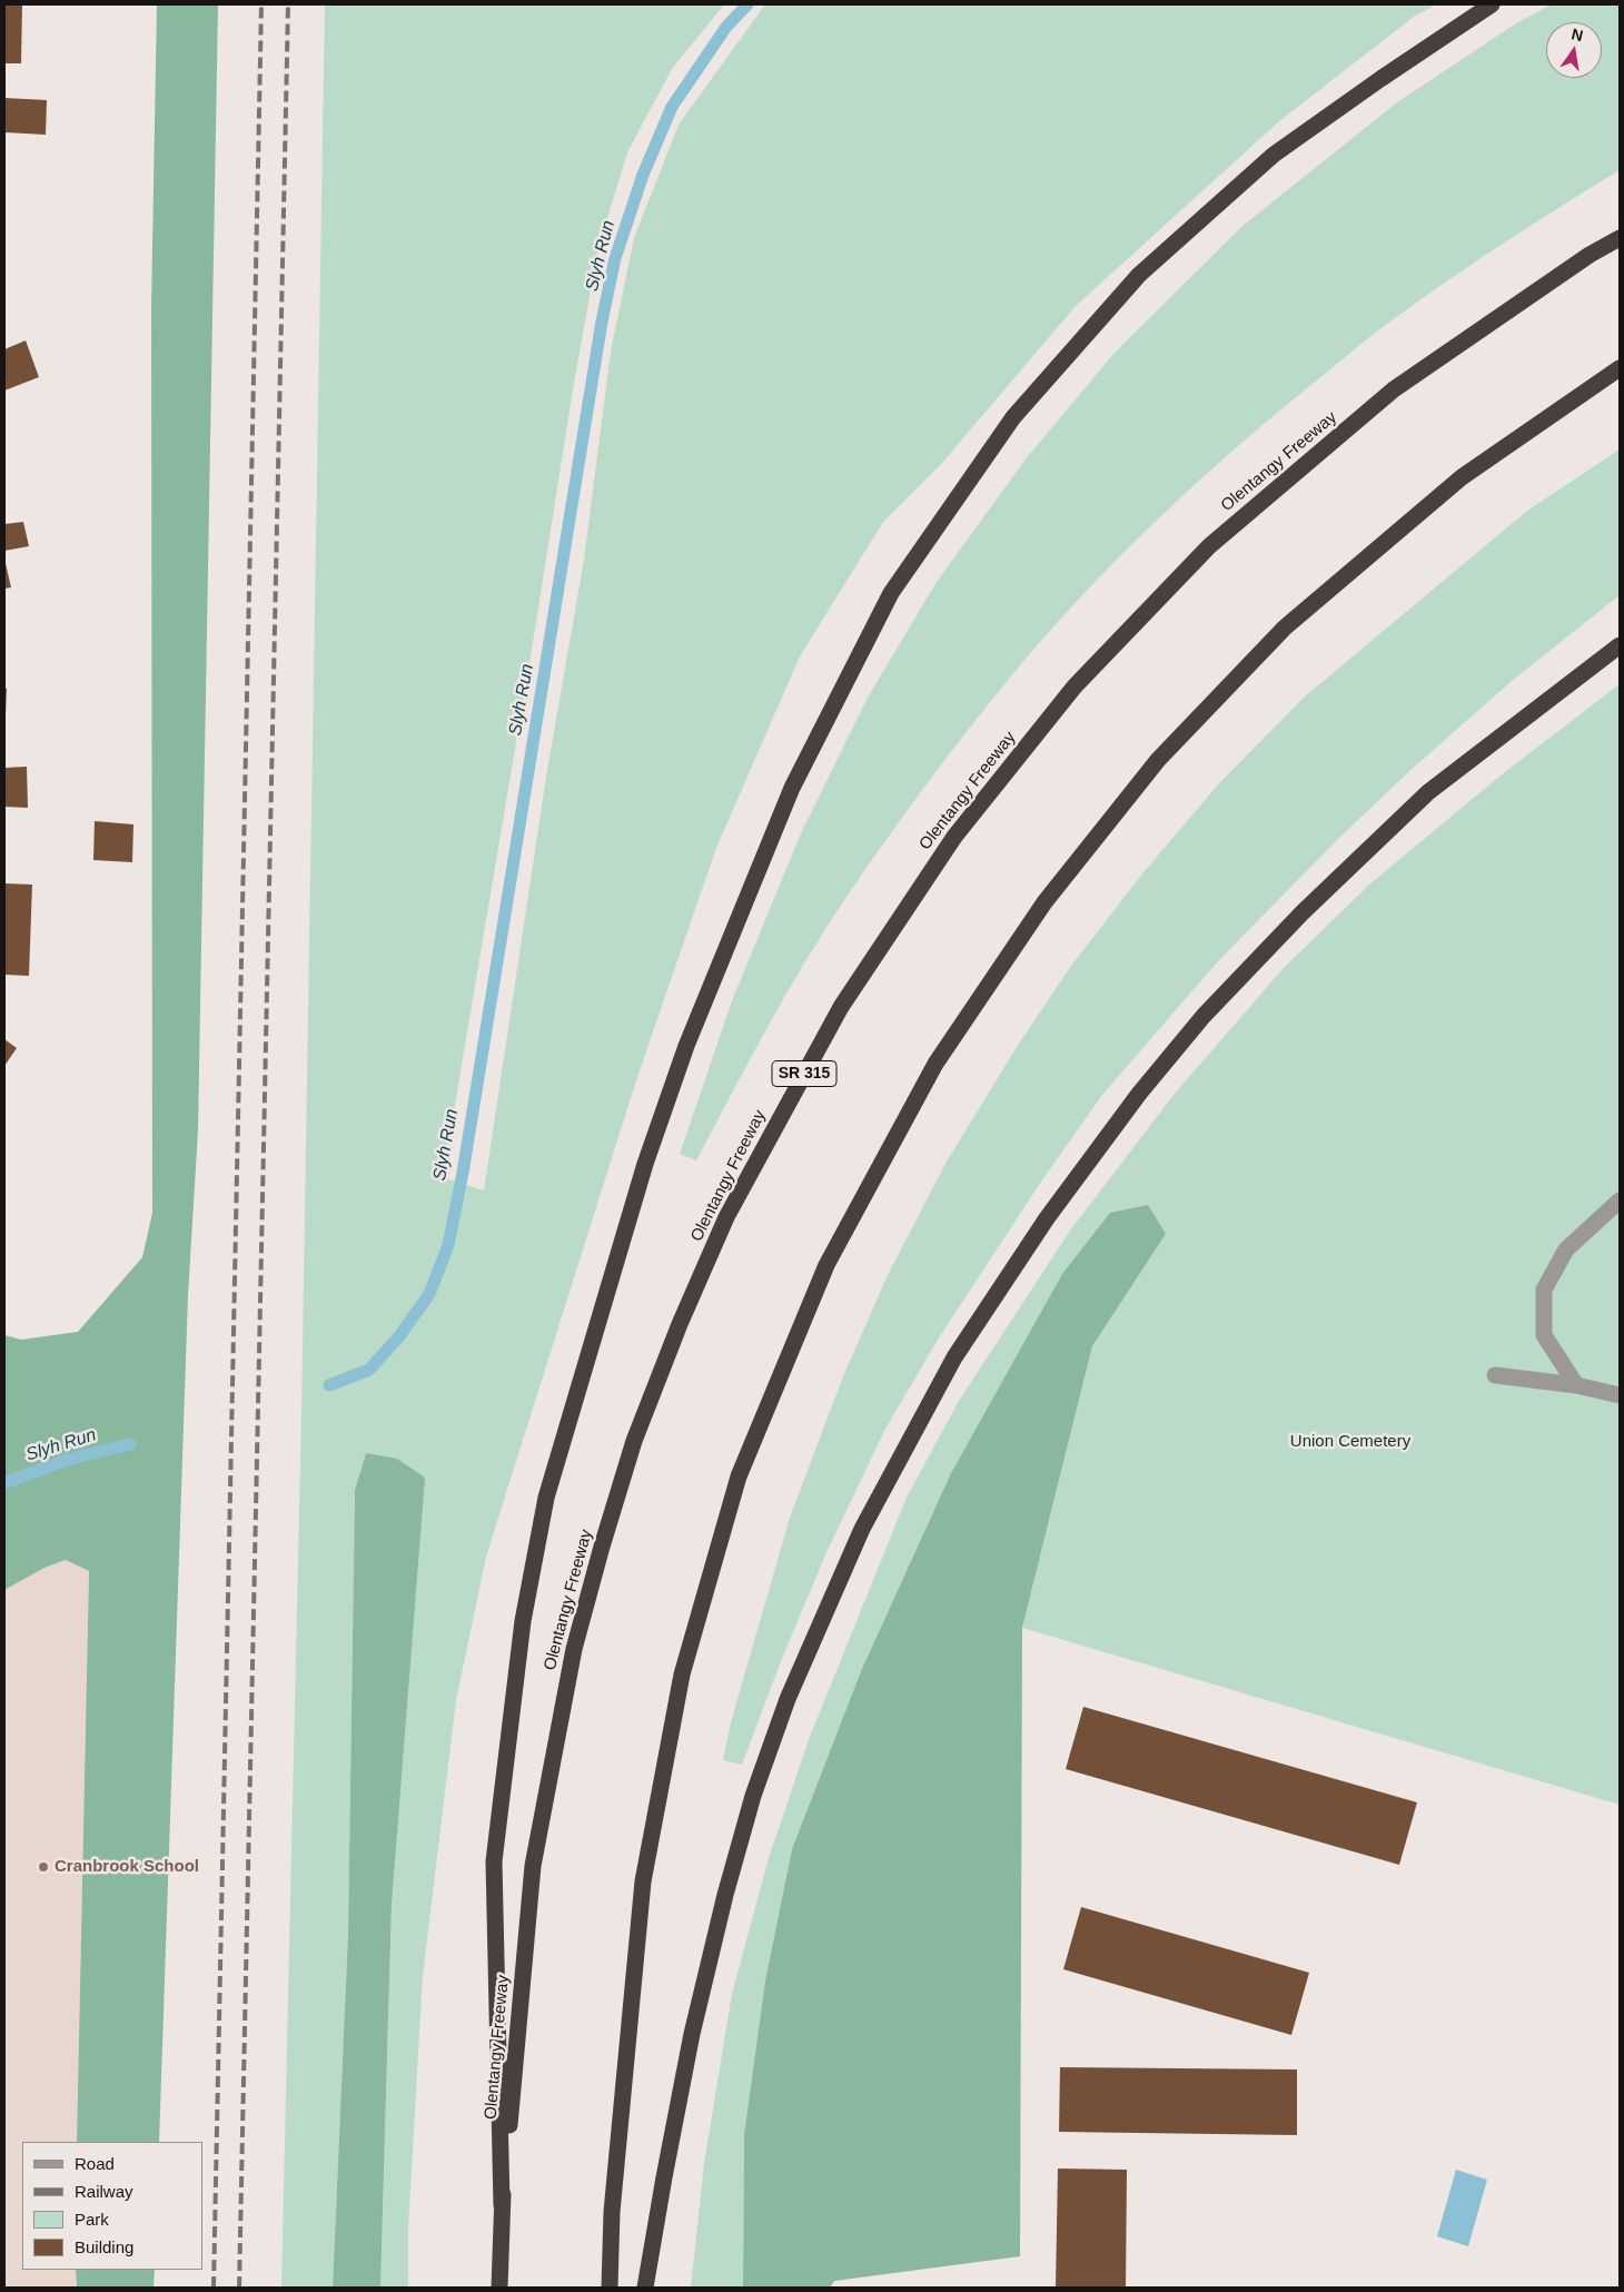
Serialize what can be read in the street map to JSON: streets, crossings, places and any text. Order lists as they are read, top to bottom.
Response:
{
  "streets": {
    "highway": ["Olentangy Freeway", "SR 315"]
  },
  "water": ["Slyh Run"],
  "parks": ["Union Cemetery"],
  "places": ["Cranbrook School"],
  "legend": [
    "Road",
    "Railway",
    "Park",
    "Building"
  ],
  "north": "top"
}
